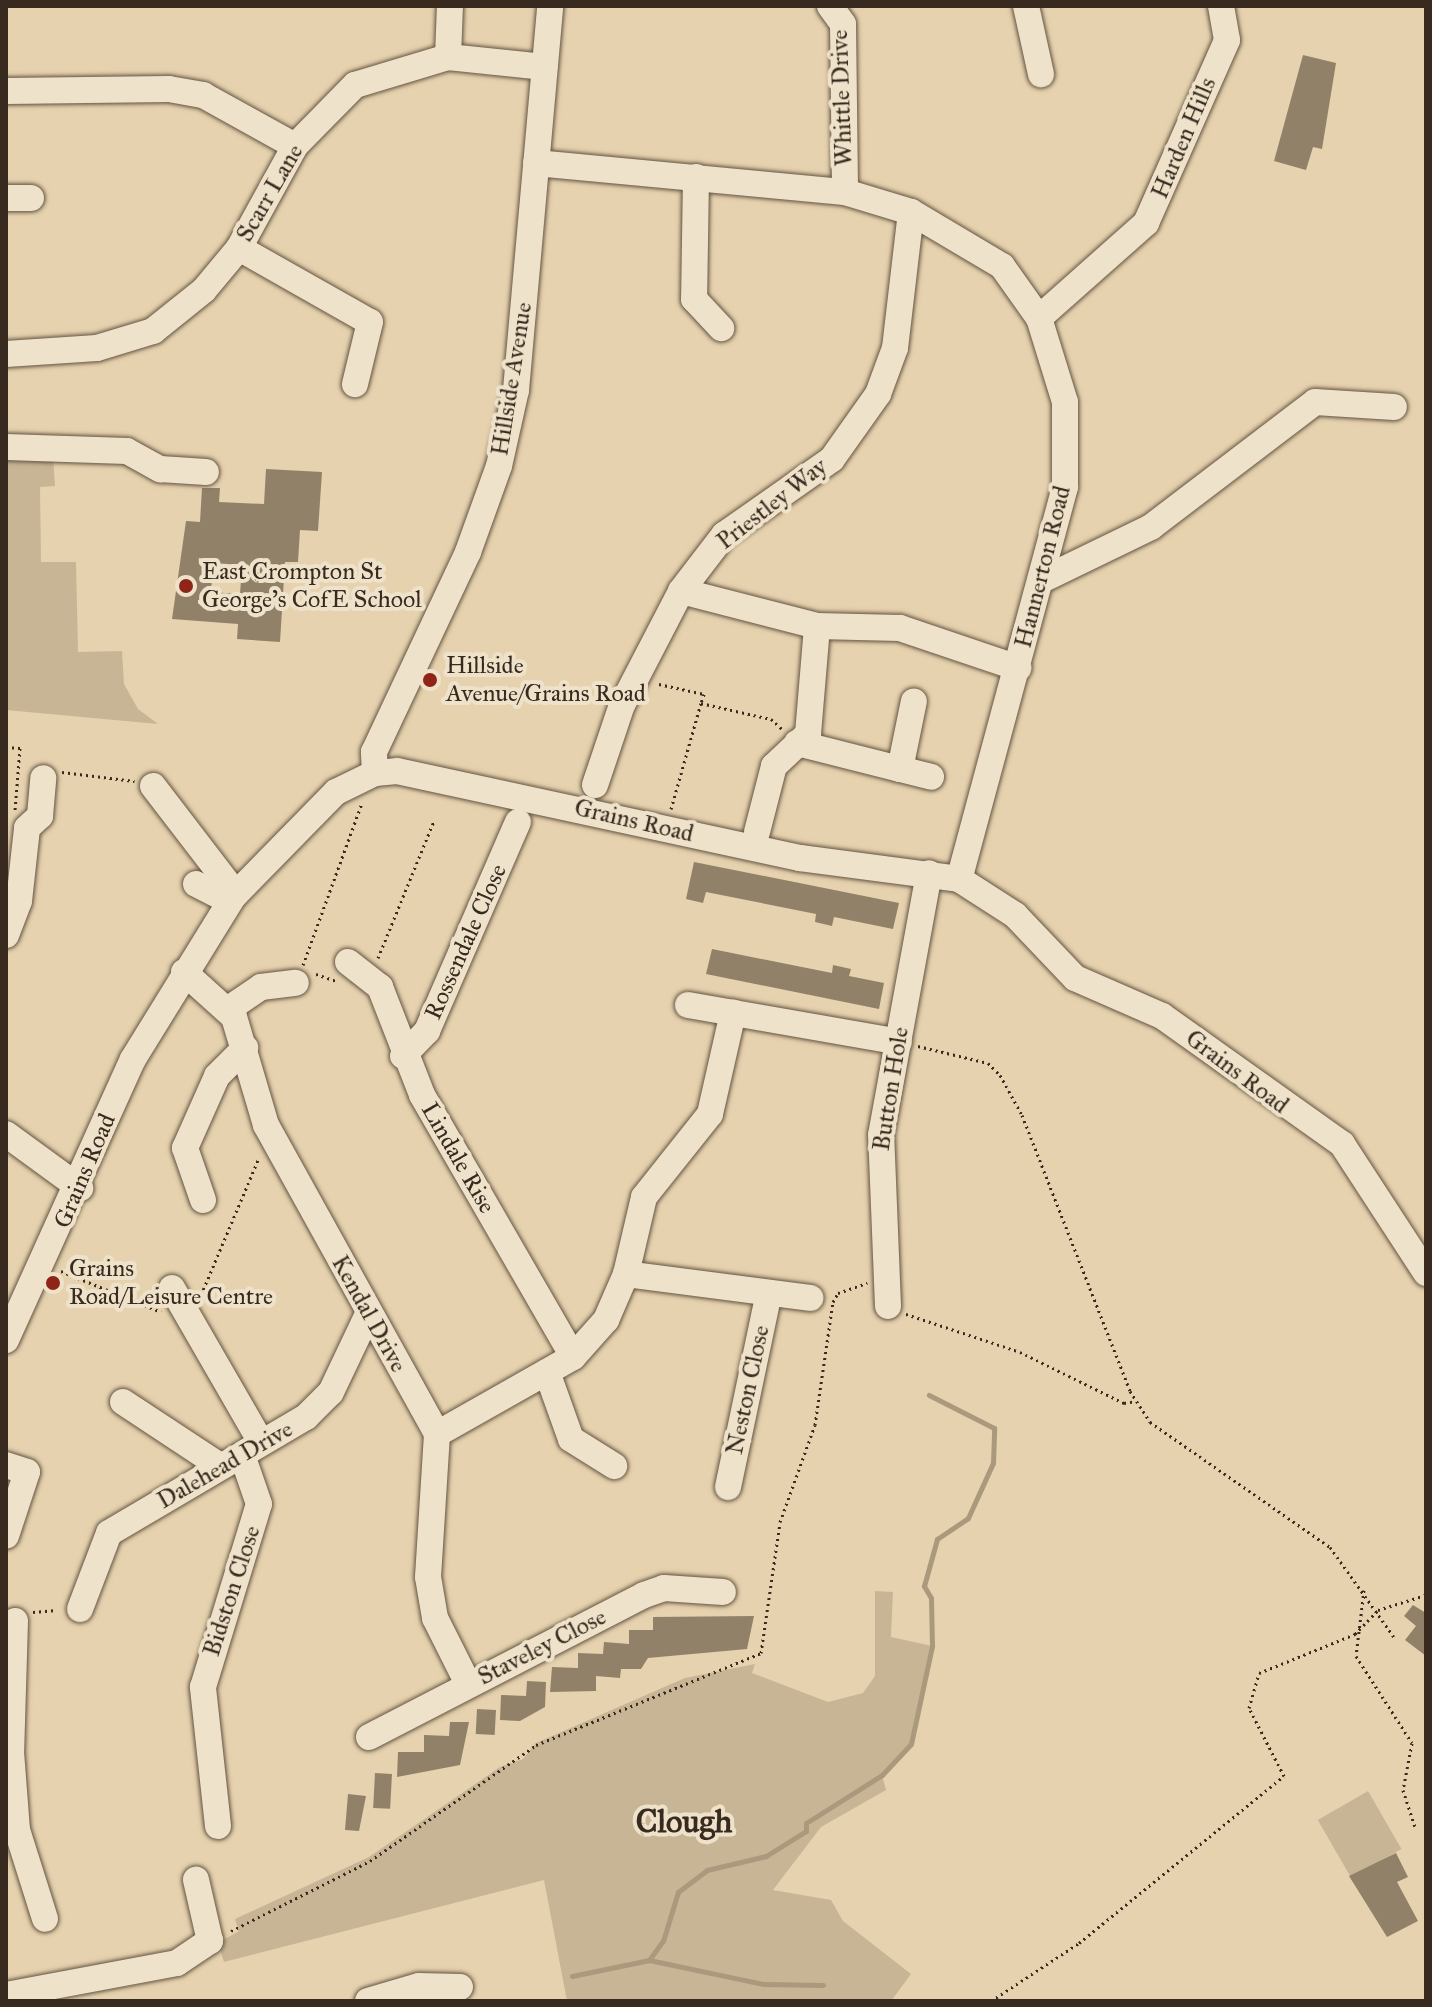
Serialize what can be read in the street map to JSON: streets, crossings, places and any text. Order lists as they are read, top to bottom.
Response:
{
  "streets": {
    "street": [
      "Whittle Drive",
      "Harden Hills",
      "Scarr Lane",
      "Hillside Avenue",
      "Priestley Way",
      "Hannerton Road",
      "Grains Road",
      "Rossendale Close",
      "Button Hole",
      "Lindale Rise",
      "Kendal Drive",
      "Neston Close",
      "Dalehead Drive",
      "Bidston Close",
      "Staveley Close"
    ]
  },
  "crossings": [
    ["Whittle Drive", "Hannerton Road"],
    ["Harden Hills", "Hannerton Road"],
    ["Scarr Lane", "Hillside Avenue"],
    ["Hillside Avenue", "Hannerton Road"],
    ["Hillside Avenue", "Grains Road"],
    ["Priestley Way", "Hannerton Road"],
    ["Hannerton Road", "Grains Road"],
    ["Grains Road", "Button Hole"],
    ["Grains Road", "Kendal Drive"],
    ["Rossendale Close", "Lindale Rise"],
    ["Kendal Drive", "Dalehead Drive"],
    ["Dalehead Drive", "Bidston Close"]
  ],
  "districts": ["Clough"],
  "places": ["East Crompton St George's CofE School", "Hillside Avenue/Grains Road", "Grains Road/Leisure Centre"]
}
